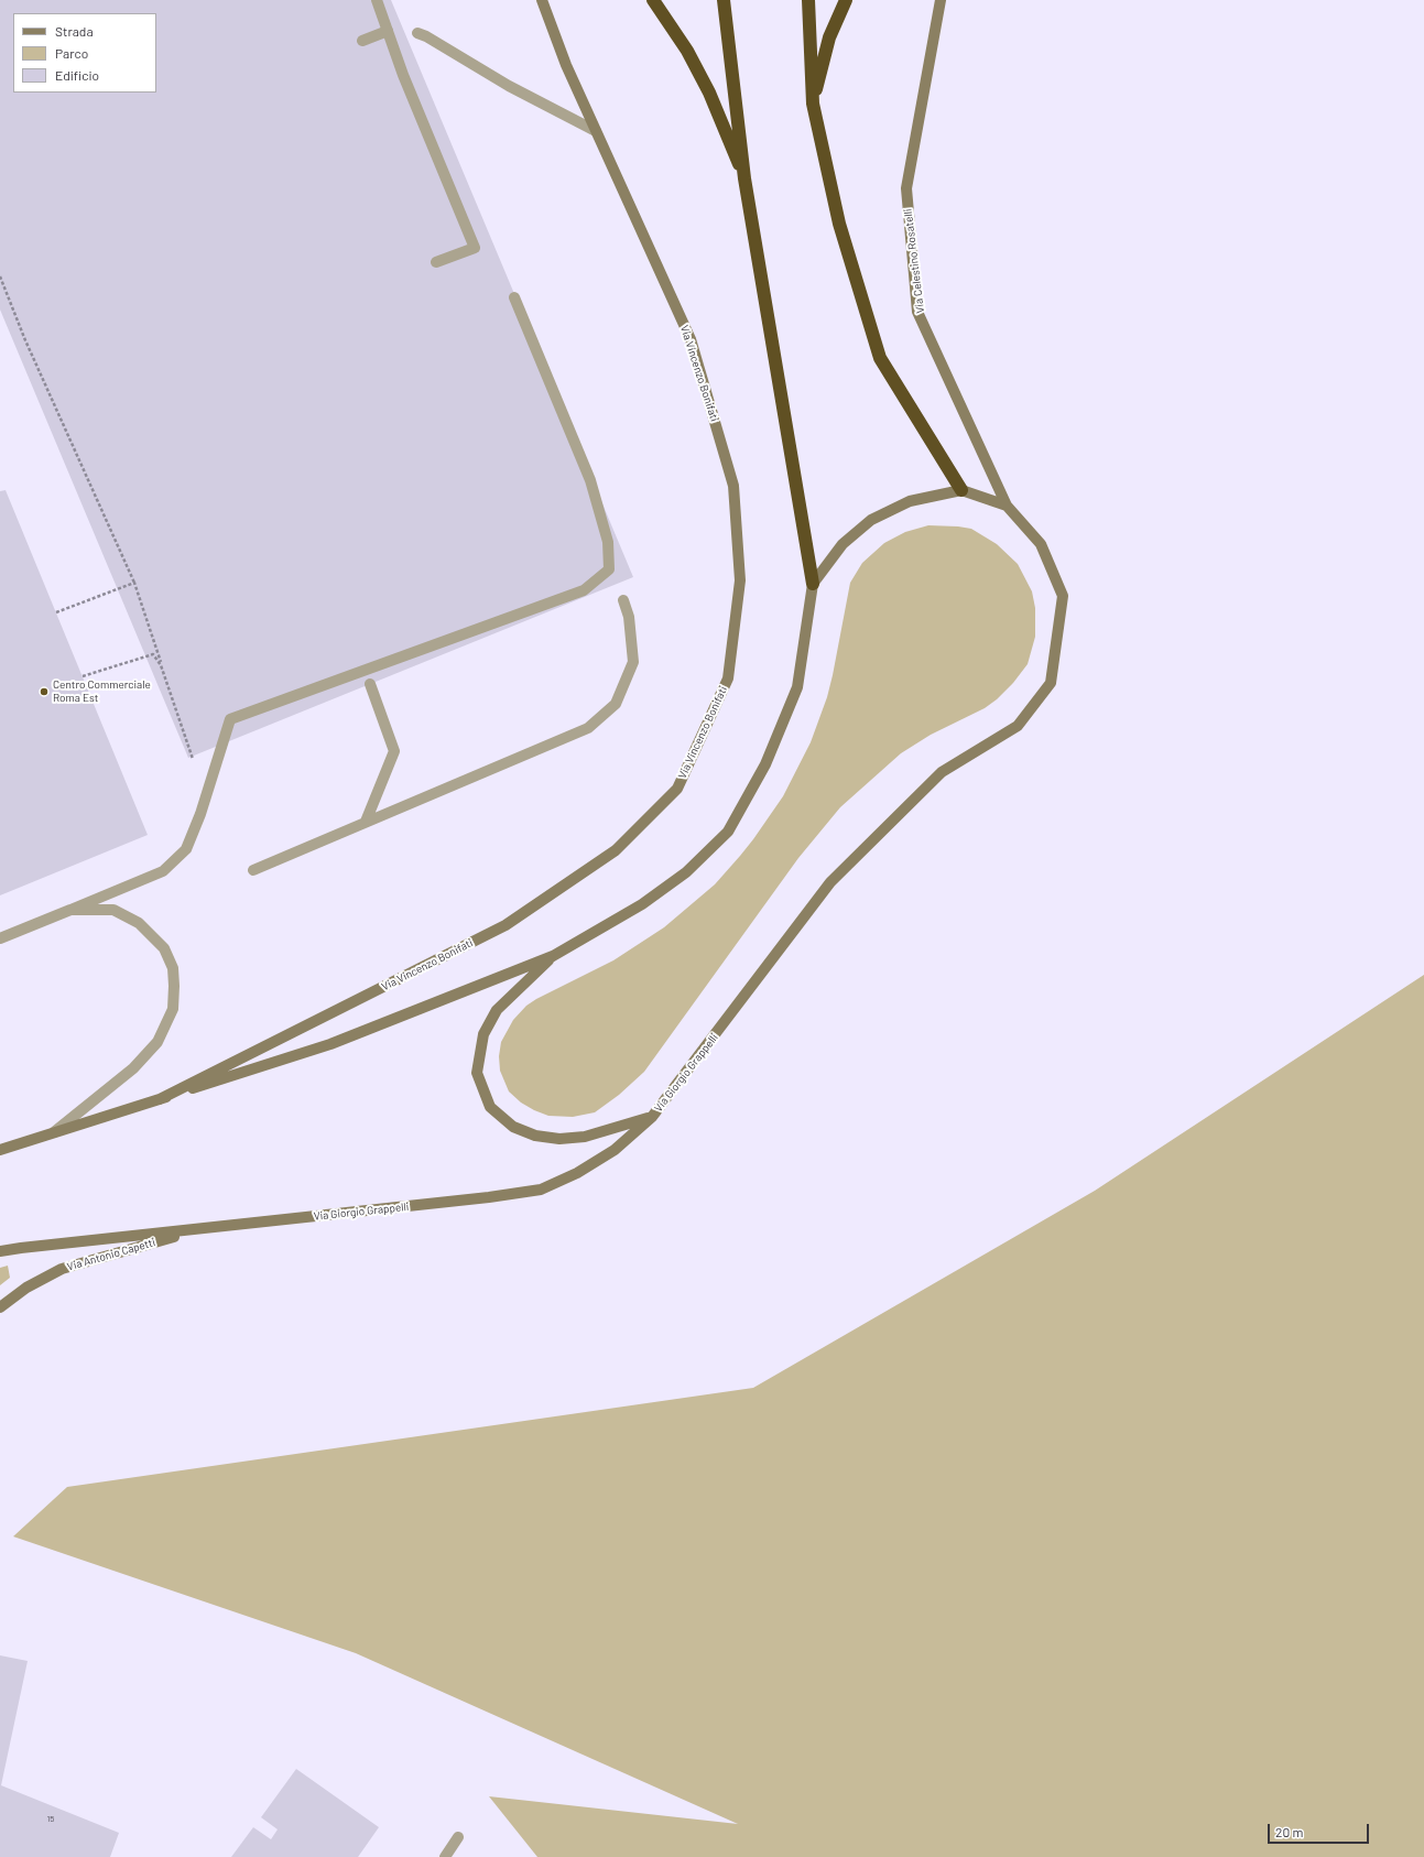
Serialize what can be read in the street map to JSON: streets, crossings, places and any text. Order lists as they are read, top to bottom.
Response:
{
  "streets": {
    "main road": [
      "Via Celestino Rosatelli",
      "Via Vincenzo Bonifati",
      "Via Giorgio Grappelli",
      "Via Antonio Capetti"
    ]
  },
  "crossings": [
    ["Via Celestino Rosatelli", "Via Giorgio Grappelli"],
    ["Via Giorgio Grappelli", "Via Antonio Capetti"]
  ],
  "places": ["Centro Commerciale Roma Est"],
  "house_numbers": ["15"],
  "legend": ["Strada", "Parco", "Edificio"],
  "scale_bar": "20 m"
}
